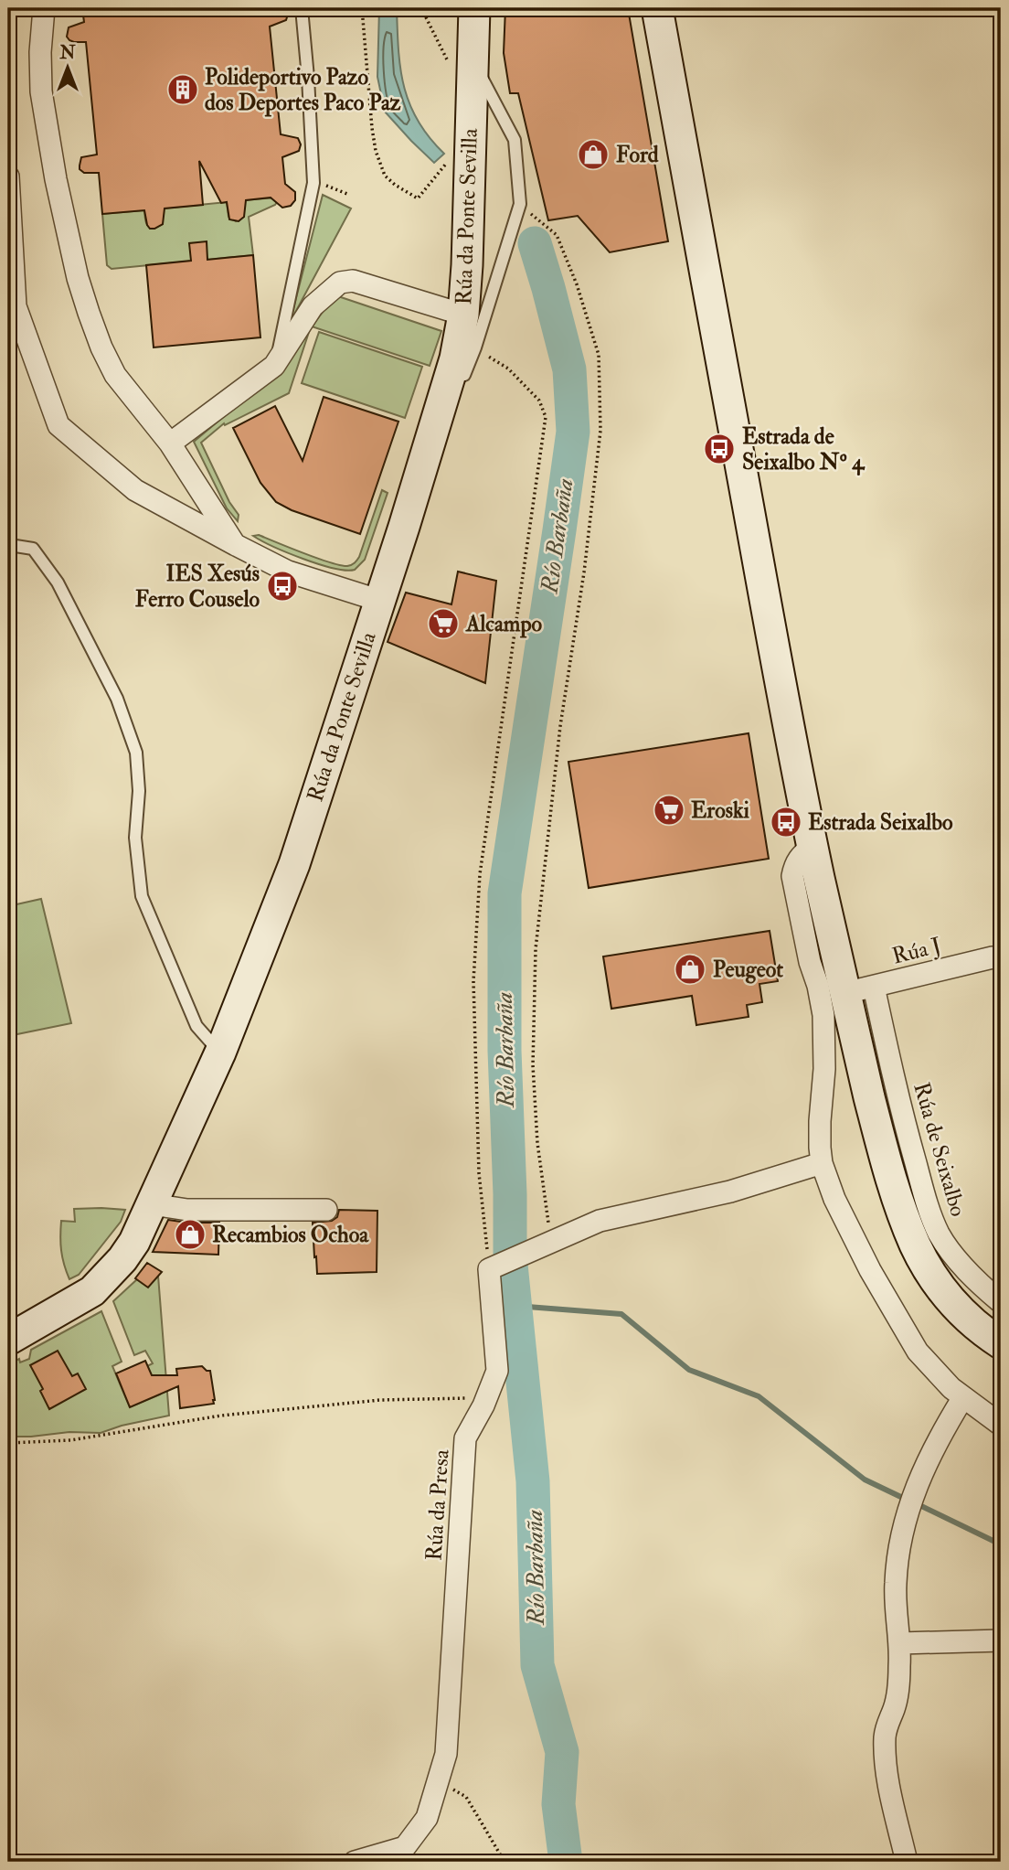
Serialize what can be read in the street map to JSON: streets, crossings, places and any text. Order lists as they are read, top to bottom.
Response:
{
  "streets": {
    "street": [
      "Rúa da Ponte Sevilla",
      "Rúa J",
      "Rúa de Seixalbo",
      "Rúa da Presa"
    ]
  },
  "crossings": [
    ["Rúa J", "Rúa de Seixalbo"]
  ],
  "water": ["Río Barbaña"],
  "places": {
    "building": ["Polideportivo Pazo dos Deportes Paco Paz"],
    "shop": ["Ford", "Peugeot", "Recambios Ochoa"],
    "bus stop": ["Estrada de Seixalbo Nº 4", "IES Xesús Ferro Couselo", "Estrada Seixalbo"],
    "supermarket": ["Alcampo", "Eroski"]
  },
  "north": "top"
}
